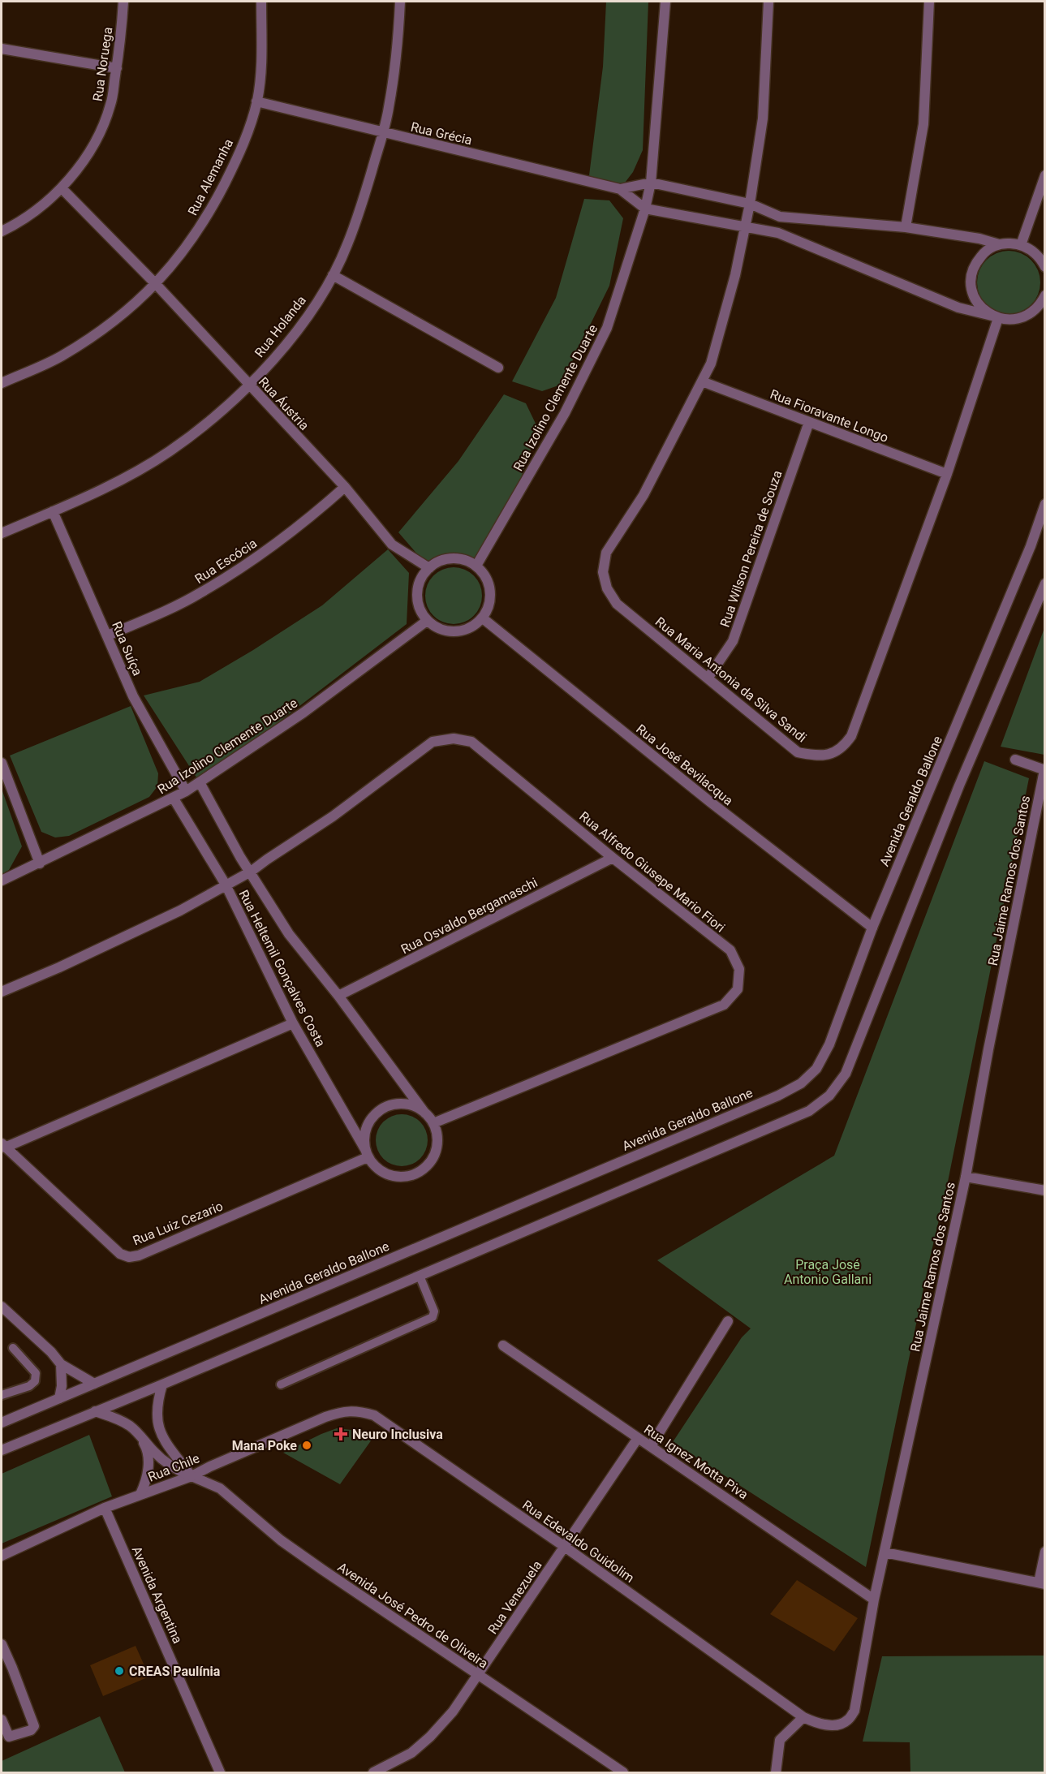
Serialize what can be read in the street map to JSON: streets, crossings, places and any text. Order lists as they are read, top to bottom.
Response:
{
  "streets": {
    "street": [
      "Rua Noruega",
      "Rua Grécia",
      "Rua Alemanha",
      "Rua Holanda",
      "Rua Izolino Clemente Duarte",
      "Rua Áustria",
      "Rua Fioravante Longo",
      "Rua Wilson Pereira de Souza",
      "Rua Escócia",
      "Rua Suíça",
      "Rua Maria Antonia da Silva Sandi",
      "Rua José Bevilacqua",
      "Avenida Geraldo Ballone",
      "Rua Alfredo Giusepe Mario Fiori",
      "Rua Jaime Ramos dos Santos",
      "Rua Osvaldo Bergamaschi",
      "Rua Heltemil Gonçalves Costa",
      "Rua Luiz Cezario",
      "Rua Ignez Motta Piva",
      "Rua Chile",
      "Rua Edevaldo Guidolim",
      "Avenida Argentina",
      "Rua Venezuela",
      "Avenida José Pedro de Oliveira"
    ]
  },
  "crossings": [
    ["Rua Noruega", "Rua Áustria"],
    ["Rua Grécia", "Rua Alemanha"],
    ["Rua Grécia", "Rua Holanda"],
    ["Rua Grécia", "Rua Izolino Clemente Duarte"],
    ["Rua Alemanha", "Rua Áustria"],
    ["Rua Holanda", "Rua Áustria"],
    ["Rua Holanda", "Rua Suíça"],
    ["Rua Izolino Clemente Duarte", "Rua Áustria"],
    ["Rua Izolino Clemente Duarte", "Rua Suíça"],
    ["Rua Izolino Clemente Duarte", "Rua José Bevilacqua"],
    ["Rua Izolino Clemente Duarte", "Rua Heltemil Gonçalves Costa"],
    ["Rua Áustria", "Rua Escócia"],
    ["Rua Áustria", "Rua José Bevilacqua"],
    ["Rua Fioravante Longo", "Rua Wilson Pereira de Souza"],
    ["Rua Fioravante Longo", "Rua Maria Antonia da Silva Sandi"],
    ["Rua Wilson Pereira de Souza", "Rua Maria Antonia da Silva Sandi"],
    ["Rua Escócia", "Rua Suíça"],
    ["Rua José Bevilacqua", "Avenida Geraldo Ballone"],
    ["Rua Alfredo Giusepe Mario Fiori", "Rua Osvaldo Bergamaschi"],
    ["Rua Alfredo Giusepe Mario Fiori", "Rua Heltemil Gonçalves Costa"],
    ["Rua Alfredo Giusepe Mario Fiori", "Rua Luiz Cezario"],
    ["Rua Jaime Ramos dos Santos", "Rua Ignez Motta Piva"],
    ["Rua Jaime Ramos dos Santos", "Rua Edevaldo Guidolim"],
    ["Rua Osvaldo Bergamaschi", "Rua Heltemil Gonçalves Costa"],
    ["Rua Heltemil Gonçalves Costa", "Rua Luiz Cezario"],
    ["Rua Ignez Motta Piva", "Rua Venezuela"],
    ["Rua Chile", "Rua Edevaldo Guidolim"],
    ["Rua Chile", "Avenida Argentina"],
    ["Rua Chile", "Avenida José Pedro de Oliveira"],
    ["Rua Edevaldo Guidolim", "Rua Venezuela"],
    ["Rua Venezuela", "Avenida José Pedro de Oliveira"]
  ],
  "parks": ["Praça José Antonio Gallani"],
  "places": {
    "health": ["Neuro Inclusiva"],
    "other": ["Mana Poke", "CREAS Paulínia"]
  }
}
